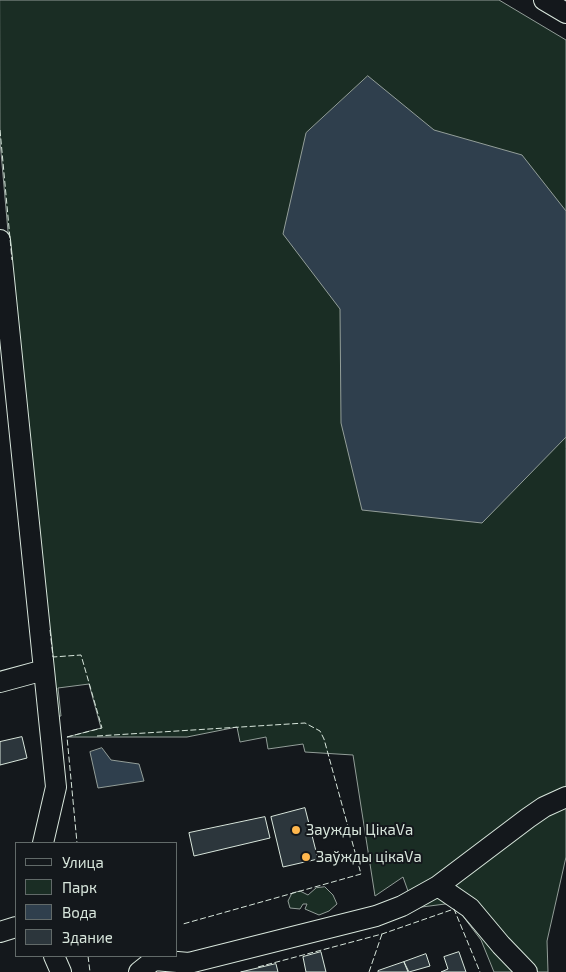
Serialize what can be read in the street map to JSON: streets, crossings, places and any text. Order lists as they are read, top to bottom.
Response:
{
  "places": ["Заужды ЦікаVа", "Заўжды цікаVа"],
  "legend": [
    "Улица",
    "Парк",
    "Вода",
    "Здание"
  ]
}
